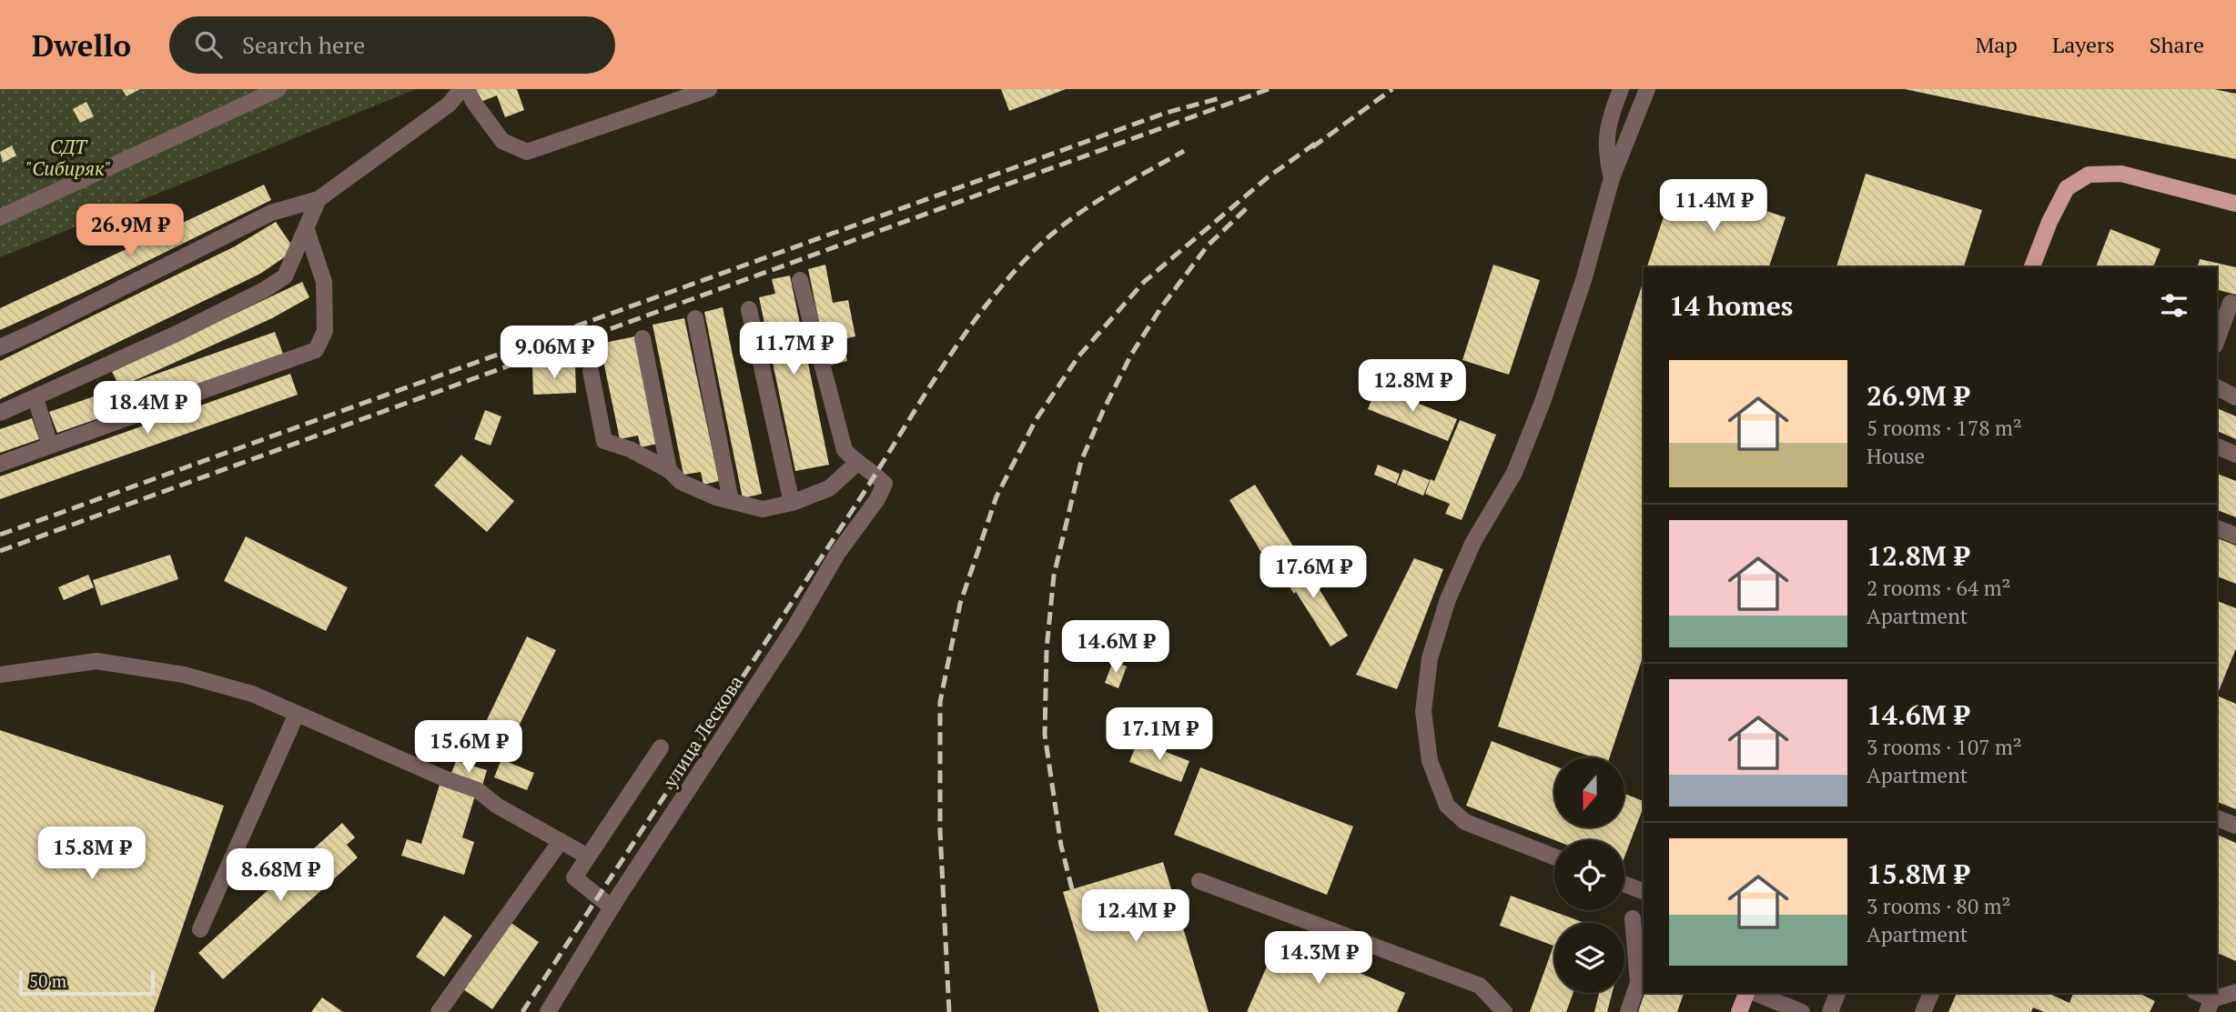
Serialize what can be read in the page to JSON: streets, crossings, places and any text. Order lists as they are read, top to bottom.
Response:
{
  "streets": {
    "street": ["улица Лескова"]
  },
  "parks": ["СДТ \"Сибиряк\""],
  "scale_bar": "50 m",
  "north": "bottom",
  "page": {
    "header": "Dwello",
    "search": "Search here",
    "nav": ["Map", "Layers", "Share"],
    "price": [
      "11.4M ₽",
      "26.9M ₽",
      "11.7M ₽",
      "9.06M ₽",
      "12.8M ₽",
      "18.4M ₽",
      "17.6M ₽",
      "14.6M ₽",
      "17.1M ₽",
      "15.6M ₽",
      "15.8M ₽",
      "8.68M ₽",
      "12.4M ₽",
      "14.3M ₽"
    ],
    "heading": "14 homes",
    "list": [
      {
        "name": "26.9M ₽",
        "note": "5 rooms · 178 m² · House"
      },
      {
        "name": "12.8M ₽",
        "note": "2 rooms · 64 m² · Apartment"
      },
      {
        "name": "14.6M ₽",
        "note": "3 rooms · 107 m² · Apartment"
      },
      {
        "name": "15.8M ₽",
        "note": "3 rooms · 80 m² · Apartment"
      }
    ],
    "scale": "50 m"
  }
}
